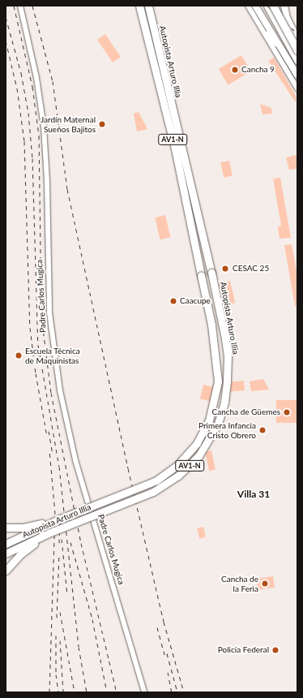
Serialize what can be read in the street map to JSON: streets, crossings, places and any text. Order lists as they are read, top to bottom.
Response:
{
  "streets": {
    "highway": ["Autopista Arturo Illia", "AV1-N"],
    "street": ["Padre Carlos Mugica"]
  },
  "districts": ["Villa 31"],
  "places": [
    "Cancha 9",
    "Jardín Maternal Sueños Bajitos",
    "CESAC 25",
    "Caacupe",
    "Escuela Técnica de Maquinistas",
    "Cancha de Güemes",
    "Primera Infancia Cristo Obrero",
    "Cancha de la Feria",
    "Policía Federal"
  ]
}
